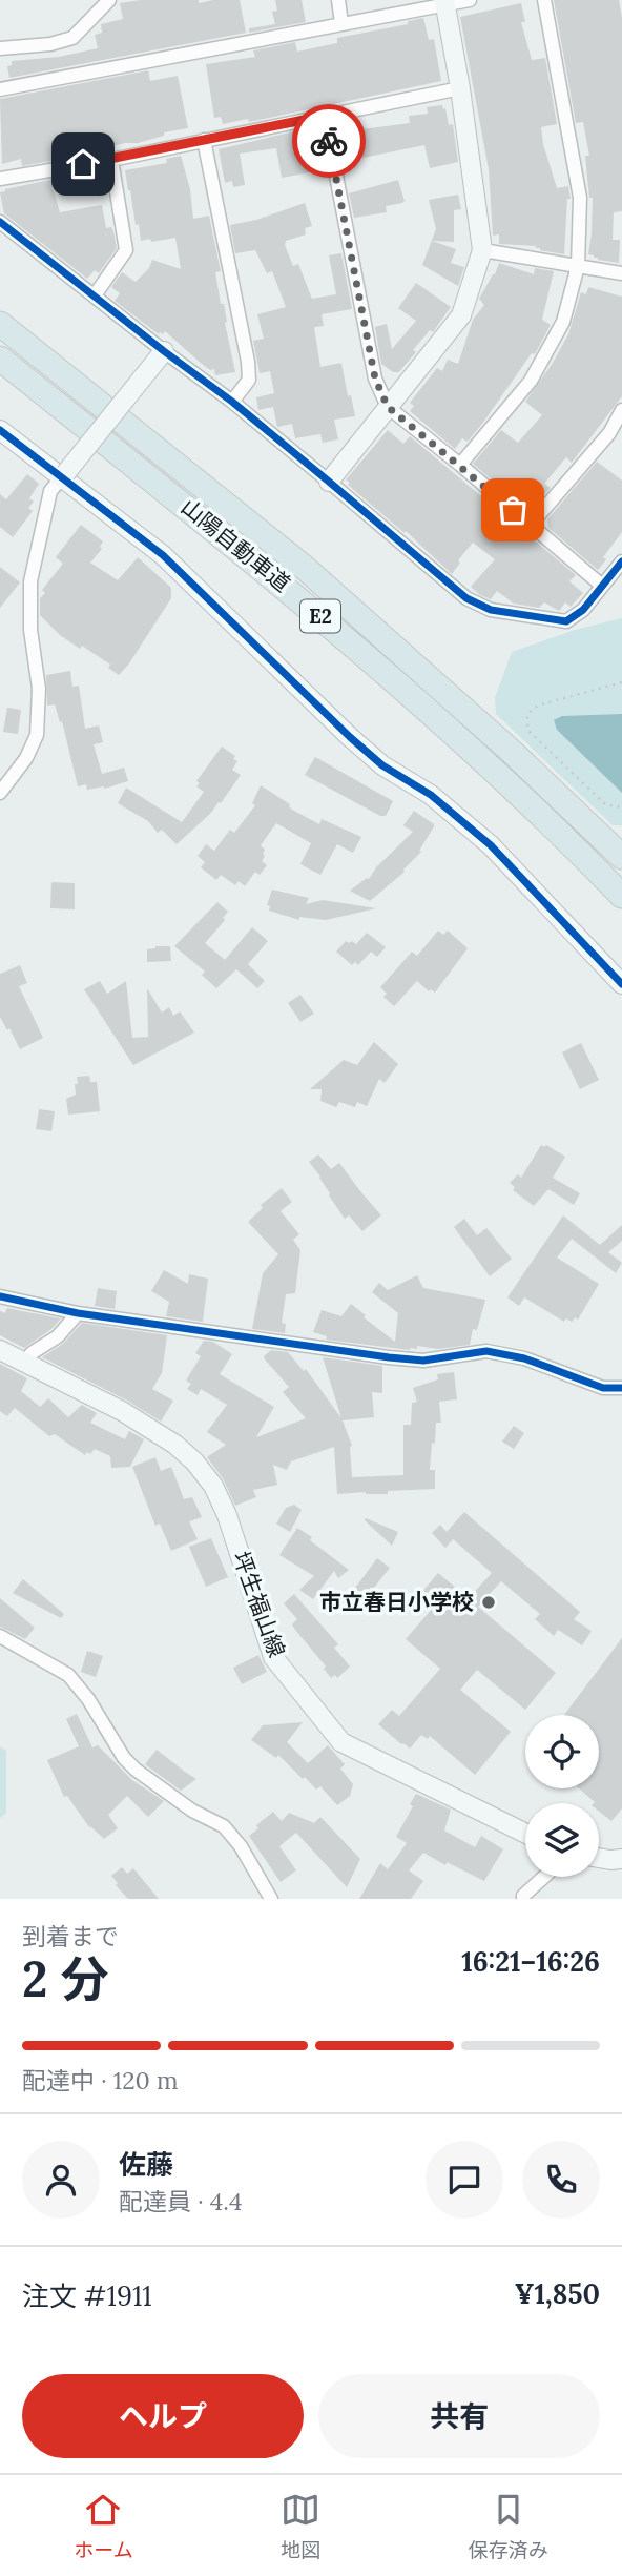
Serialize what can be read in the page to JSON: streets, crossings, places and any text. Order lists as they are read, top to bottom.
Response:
{
  "streets": {
    "highway": ["山陽自動車道", "E2"],
    "street": ["坪生福山線"]
  },
  "places": ["市立春日小学校"],
  "page": {
    "heading": ["2 分", "到着まで", "16:21–16:26"],
    "panel": [
      "佐藤",
      "配達員 · 4.4",
      "注文 #1911",
      "¥1,850"
    ],
    "bar": "配達中 · 120 m",
    "buttons": ["ヘルプ", "共有"],
    "tabs": ["ホーム", "地図", "保存済み"]
  }
}
